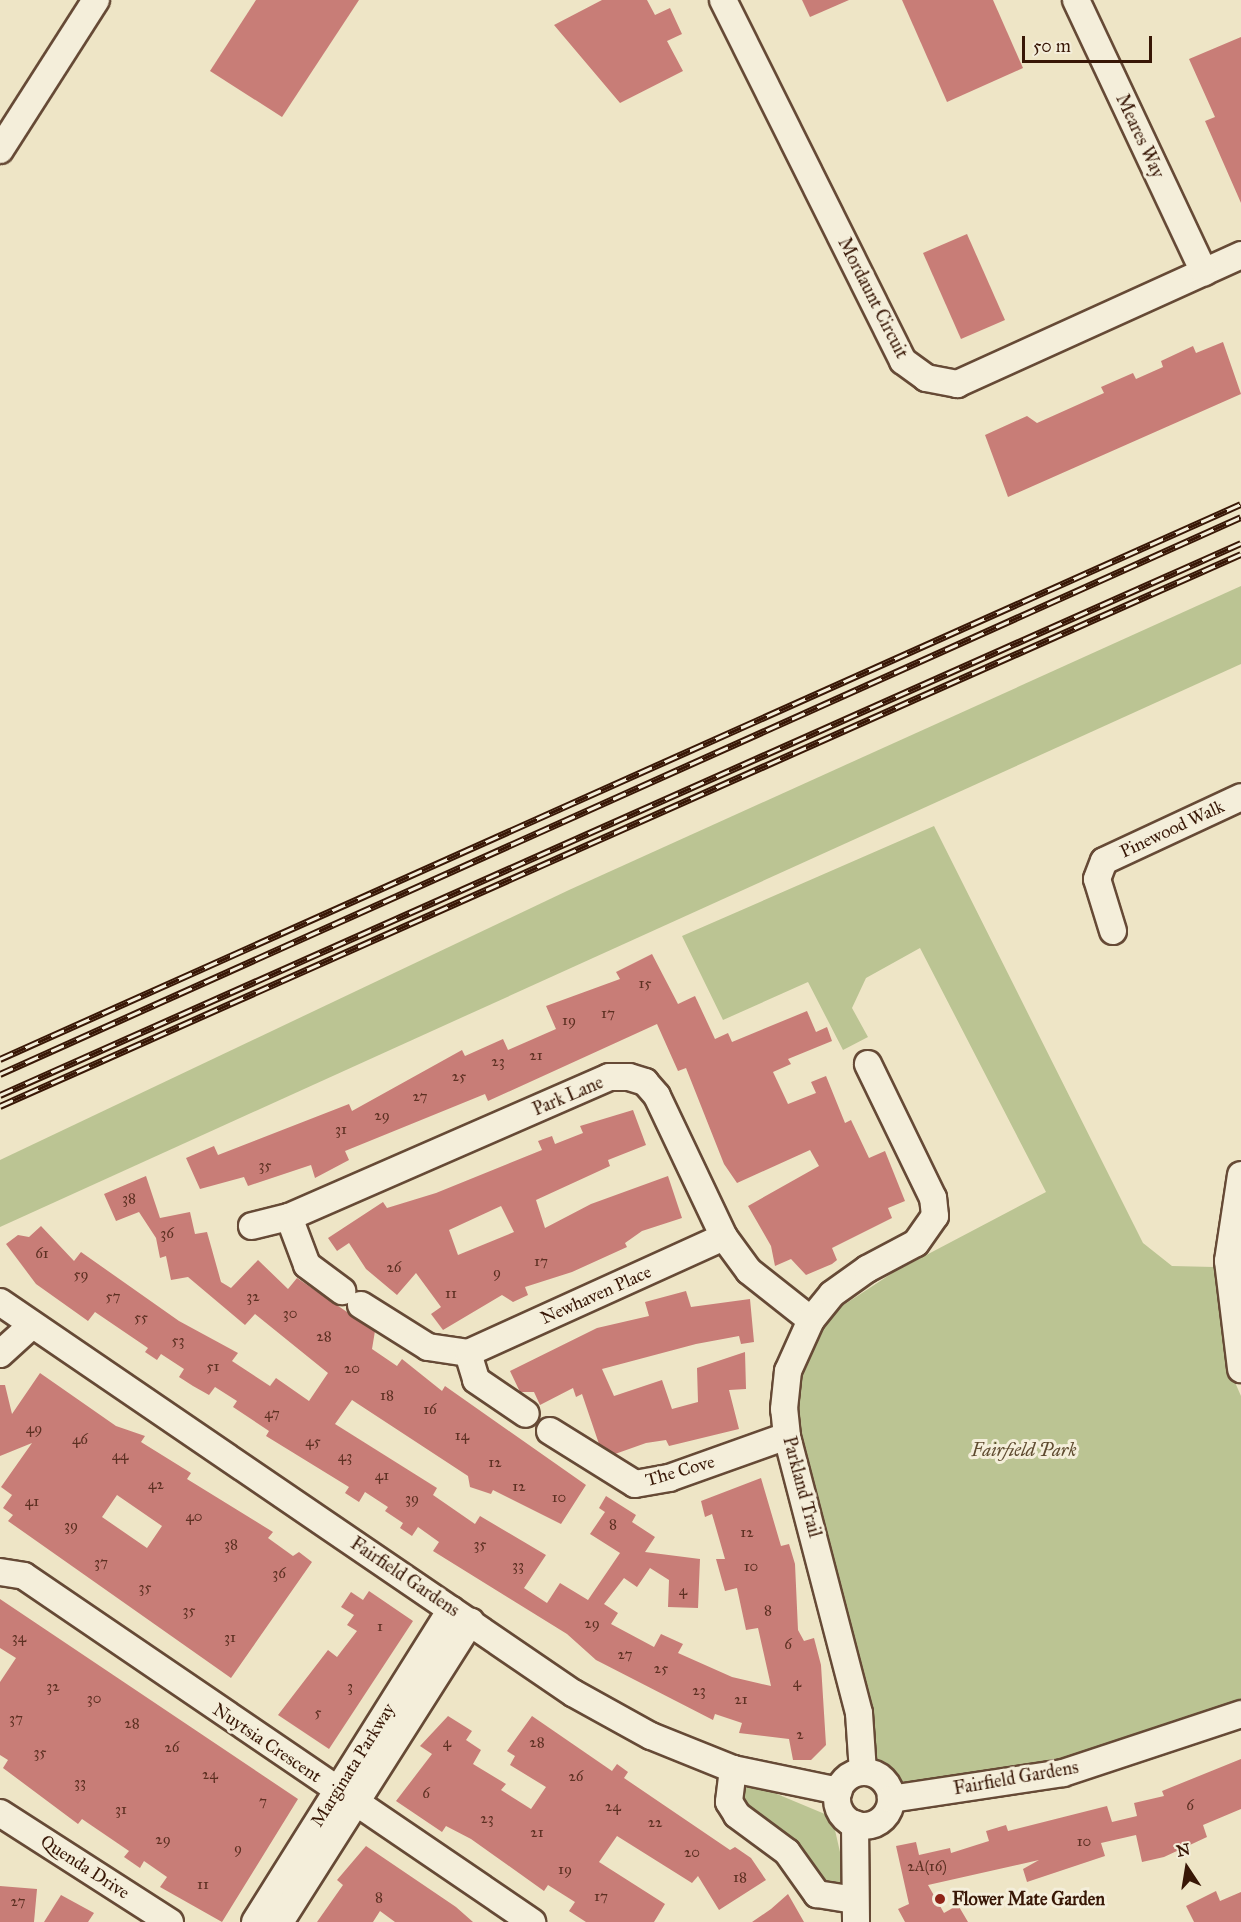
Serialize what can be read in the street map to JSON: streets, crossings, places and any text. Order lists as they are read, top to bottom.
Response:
{
  "streets": {
    "street": [
      "Meares Way",
      "Mordaunt Circuit",
      "Pinewood Walk",
      "Park Lane",
      "Newhaven Place",
      "The Cove",
      "Parkland Trail",
      "Fairfield Gardens",
      "Nuytsia Crescent",
      "Marginata Parkway",
      "Quenda Drive"
    ]
  },
  "crossings": [
    ["Meares Way", "Mordaunt Circuit"],
    ["Park Lane", "Newhaven Place"],
    ["Park Lane", "Parkland Trail"],
    ["The Cove", "Parkland Trail"],
    ["Parkland Trail", "Fairfield Gardens"],
    ["Fairfield Gardens", "Marginata Parkway"],
    ["Nuytsia Crescent", "Marginata Parkway"]
  ],
  "parks": ["Fairfield Park"],
  "places": ["Flower Mate Garden"],
  "house_numbers": [
    "15",
    "17",
    "19",
    "21",
    "23",
    "25",
    "27",
    "29",
    "31",
    "35",
    "38",
    "36",
    "61",
    "17",
    "26",
    "9",
    "59",
    "11",
    "57",
    "32",
    "30",
    "55",
    "28",
    "53",
    "51",
    "20",
    "18",
    "16",
    "47",
    "49",
    "14",
    "46",
    "45",
    "44",
    "43",
    "12",
    "41",
    "42",
    "12",
    "10",
    "39",
    "41",
    "40",
    "8",
    "39",
    "12",
    "38",
    "35",
    "37",
    "33",
    "10",
    "36",
    "35",
    "4",
    "35",
    "8",
    "29",
    "1",
    "34",
    "31",
    "6",
    "27",
    "25",
    "4",
    "32",
    "3",
    "23",
    "30",
    "21",
    "5",
    "37",
    "28",
    "2",
    "4",
    "28",
    "26",
    "35",
    "24",
    "26",
    "33",
    "6",
    "7",
    "6",
    "24",
    "31",
    "23",
    "22",
    "21",
    "29",
    "10",
    "9",
    "20",
    "2A(16)",
    "19",
    "18",
    "11",
    "17",
    "8",
    "27"
  ],
  "scale_bar": "50 m",
  "north": "top"
}
